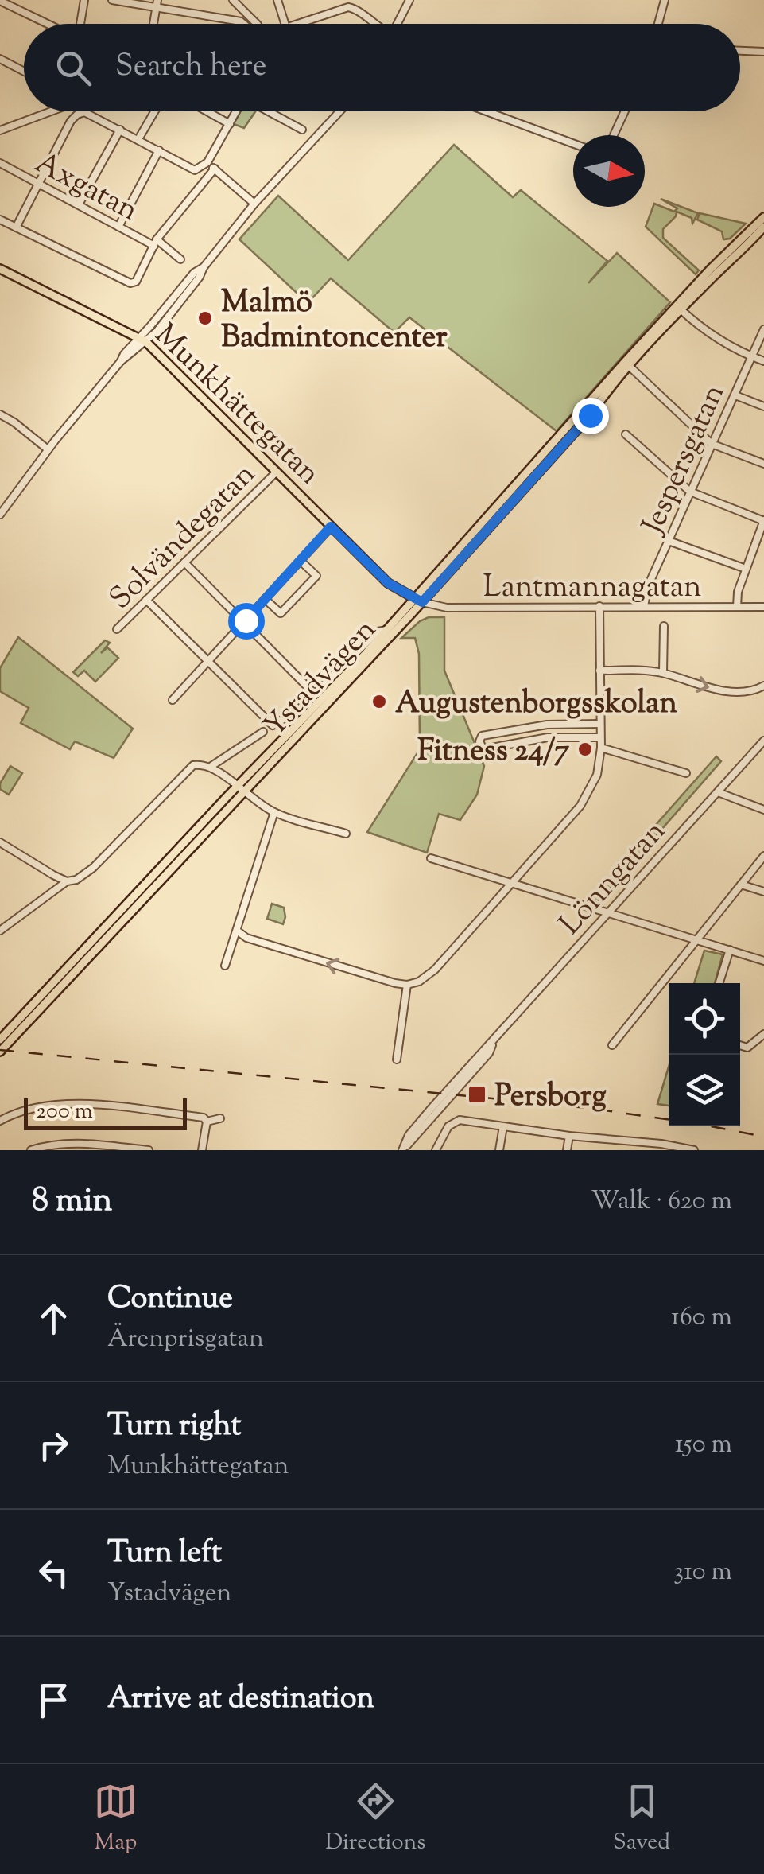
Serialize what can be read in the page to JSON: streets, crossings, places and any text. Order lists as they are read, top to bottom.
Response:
{
  "streets": {
    "main road": ["Munkhättegatan", "Ystadvägen"],
    "street": [
      "Axgatan",
      "Jespersgatan",
      "Solvändegatan",
      "Lantmannagatan",
      "Lönngatan"
    ]
  },
  "crossings": [
    ["Munkhättegatan", "Solvändegatan"],
    ["Munkhättegatan", "Lantmannagatan"],
    ["Munkhättegatan", "Ystadvägen"],
    ["Jespersgatan", "Lantmannagatan"],
    ["Lantmannagatan", "Ystadvägen"]
  ],
  "places": {
    "other": ["Malmö Badmintoncenter", "Augustenborgsskolan", "Fitness 24/7"],
    "transit": ["Persborg"]
  },
  "scale_bar": "200 m",
  "north": "right",
  "page": {
    "search": "Search here",
    "scale": "200 m",
    "heading": ["8 min", "Walk · 620 m"],
    "list": [
      ["Continue", "Ärenprisgatan", "160 m"],
      ["Turn right", "Munkhättegatan", "150 m"],
      ["Turn left", "Ystadvägen", "310 m"],
      "Arrive at destination"
    ],
    "nav": ["Map", "Directions", "Saved"]
  }
}
